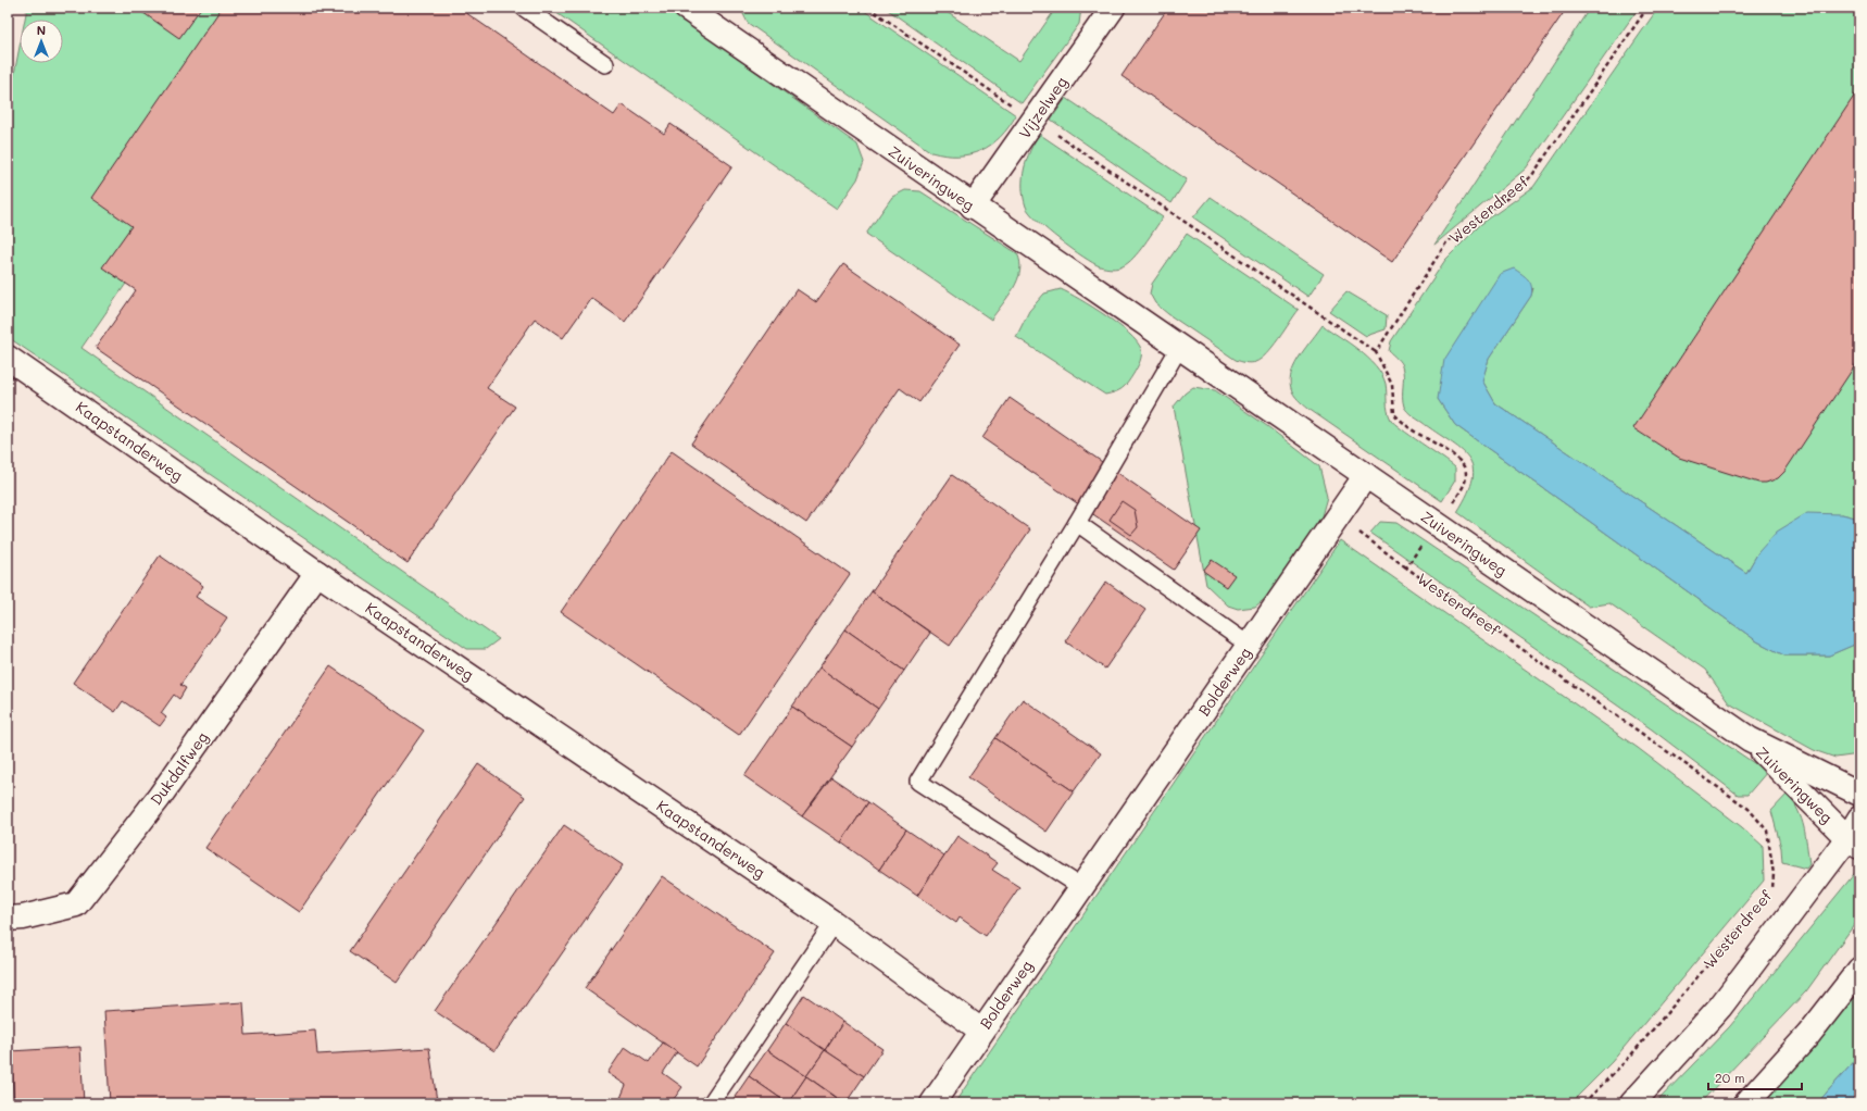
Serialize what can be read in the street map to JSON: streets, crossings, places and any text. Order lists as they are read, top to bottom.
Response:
{
  "streets": {
    "street": [
      "Vijzelweg",
      "Zuiveringweg",
      "Westerdreef",
      "Kaapstanderweg",
      "Bolderweg",
      "Dukdalfweg"
    ]
  },
  "crossings": [
    ["Vijzelweg", "Zuiveringweg"],
    ["Zuiveringweg", "Westerdreef"],
    ["Zuiveringweg", "Bolderweg"],
    ["Kaapstanderweg", "Bolderweg"],
    ["Kaapstanderweg", "Dukdalfweg"]
  ],
  "scale_bar": "20 m",
  "north": "top"
}
